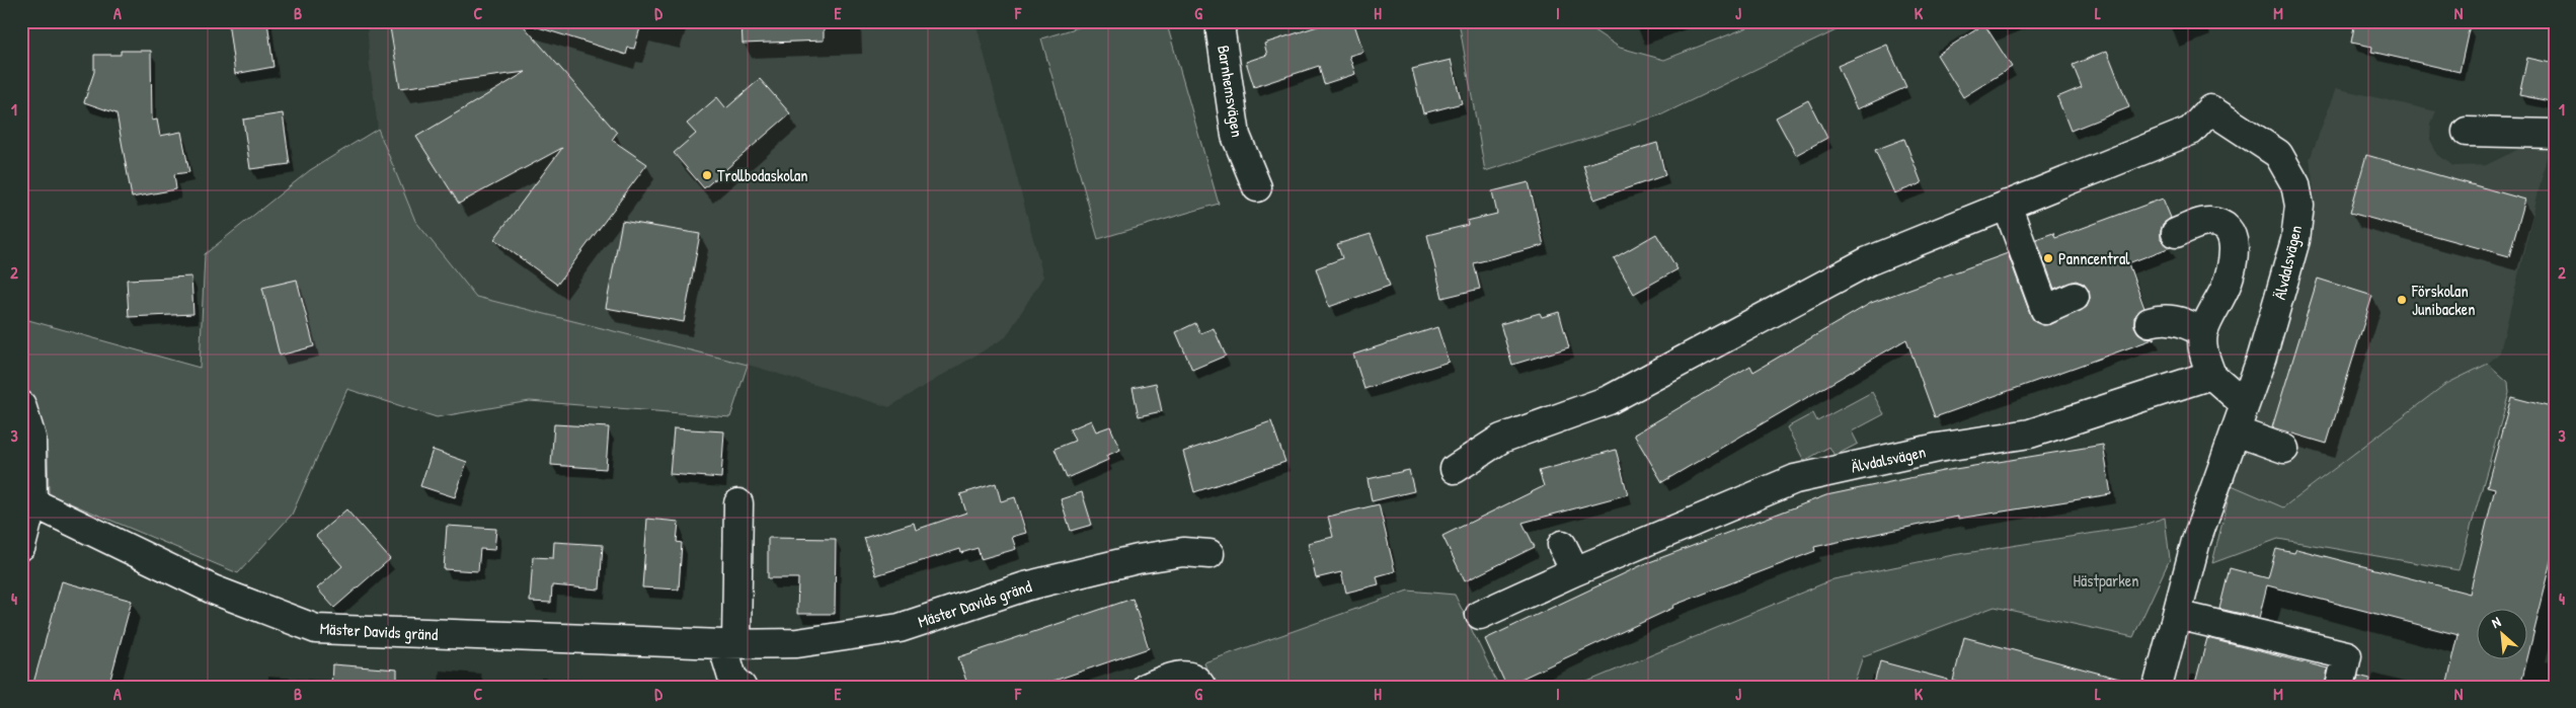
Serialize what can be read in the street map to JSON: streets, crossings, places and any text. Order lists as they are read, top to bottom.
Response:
{
  "streets": {
    "street": ["Barnhemsvägen", "Älvdalsvägen", "Mäster Davids gränd"]
  },
  "parks": ["Hästparken"],
  "places": ["Trollbodaskolan", "Panncentral", "Förskolan Junibacken"],
  "north": "top left",
  "grid": {
    "columns": [
      "A",
      "B",
      "C",
      "D",
      "E",
      "F",
      "G",
      "H",
      "I",
      "J",
      "K",
      "L",
      "M",
      "N"
    ],
    "rows": [
      "1",
      "2",
      "3",
      "4"
    ]
  }
}
